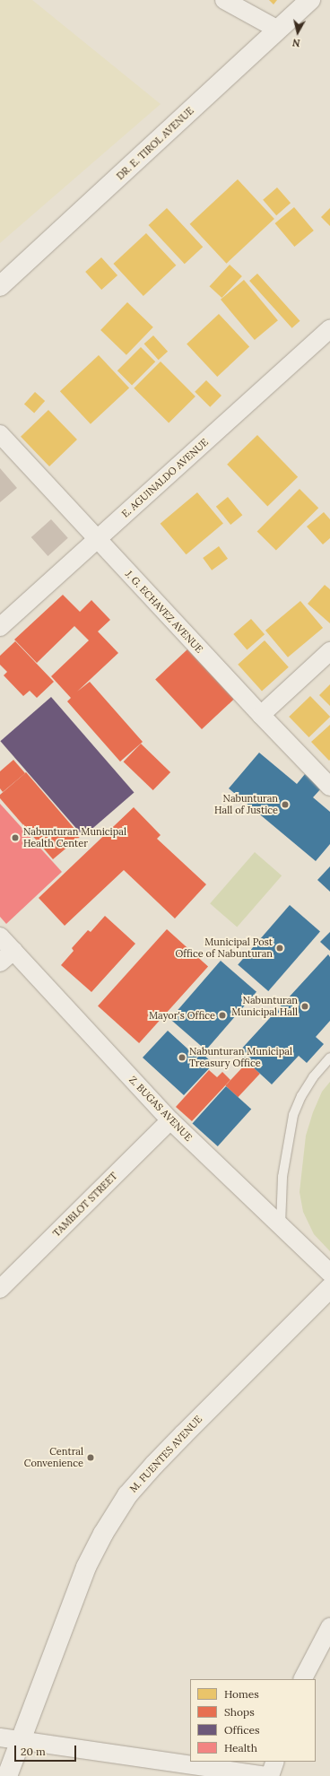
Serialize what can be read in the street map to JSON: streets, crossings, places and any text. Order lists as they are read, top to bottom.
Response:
{
  "streets": {
    "street": [
      "DR. E. TIROL AVENUE",
      "E. AGUINALDO AVENUE",
      "J. G. ECHAVEZ AVENUE",
      "Z. BUGAS AVENUE",
      "TAMBLOT STREET",
      "M. FUENTES AVENUE"
    ]
  },
  "crossings": [
    ["E. AGUINALDO AVENUE", "J. G. ECHAVEZ AVENUE"],
    ["Z. BUGAS AVENUE", "TAMBLOT STREET"]
  ],
  "places": [
    "Nabunturan Hall of Justice",
    "Nabunturan Municipal Health Center",
    "Municipal Post Office of Nabunturan",
    "Nabunturan Municipal Hall",
    "Mayor's Office",
    "Nabunturan Municipal Treasury Office",
    "Central Convenience"
  ],
  "legend": [
    "Homes",
    "Shops",
    "Offices",
    "Health"
  ],
  "scale_bar": "20 m",
  "north": "bottom"
}
